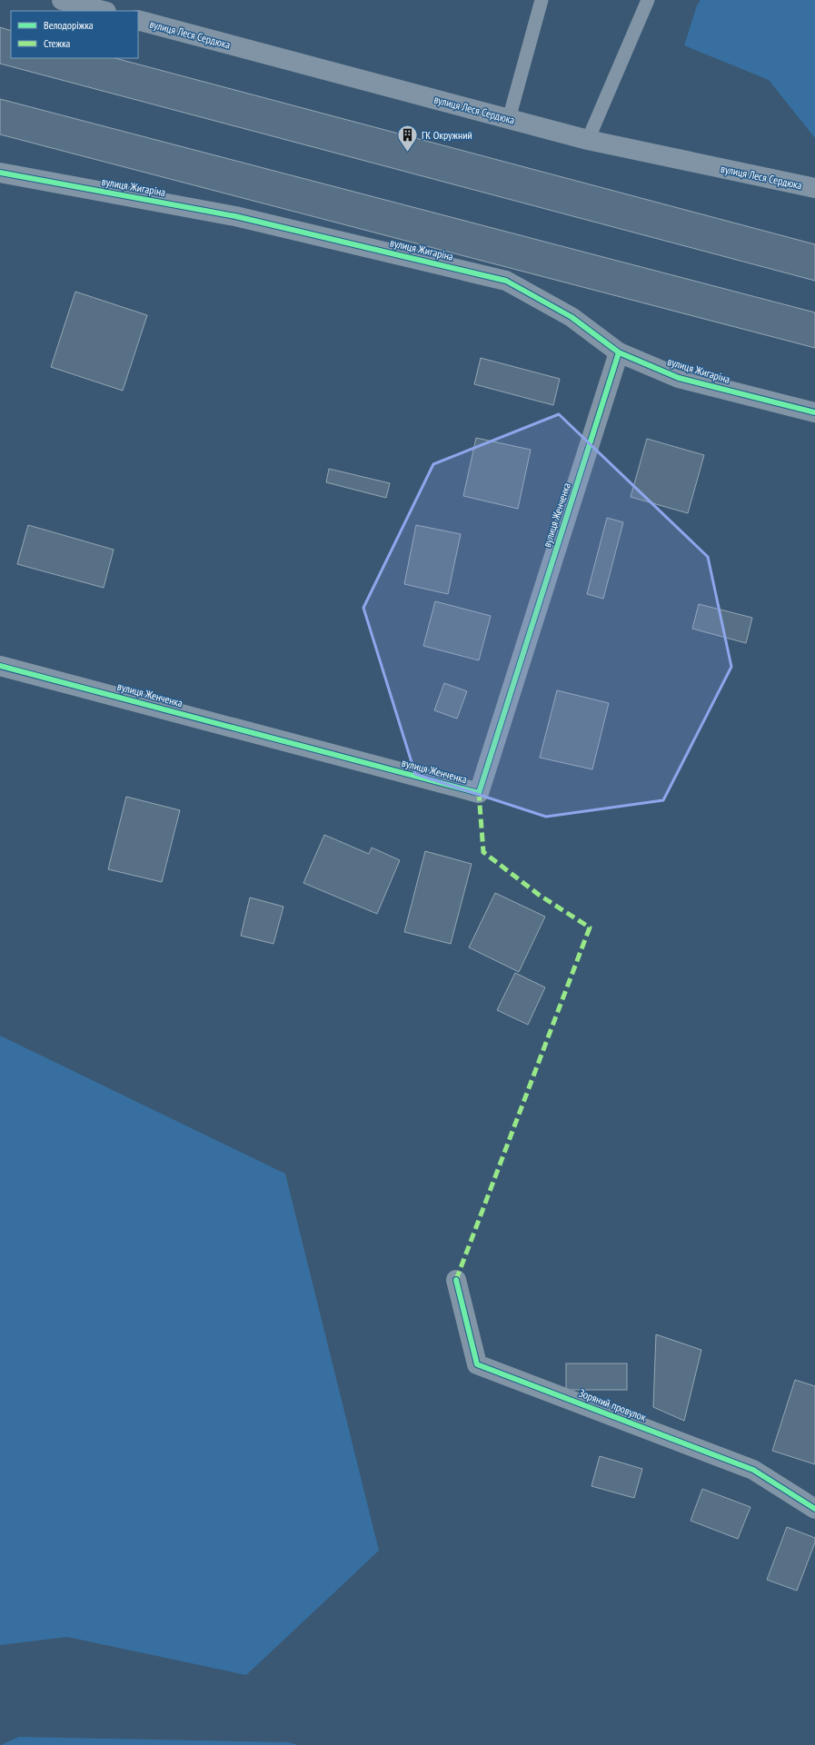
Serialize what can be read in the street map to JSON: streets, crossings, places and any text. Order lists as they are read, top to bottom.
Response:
{
  "streets": {
    "main road": ["вулиця Леся Сердюка"],
    "street": ["вулиця Жигаріна", "вулиця Женченка", "Зоряний провулок"]
  },
  "crossings": [
    ["вулиця Жигаріна", "вулиця Женченка"]
  ],
  "places": {
    "building": ["ГК Окружний"]
  },
  "legend": ["Велодоріжка", "Стежка"]
}
